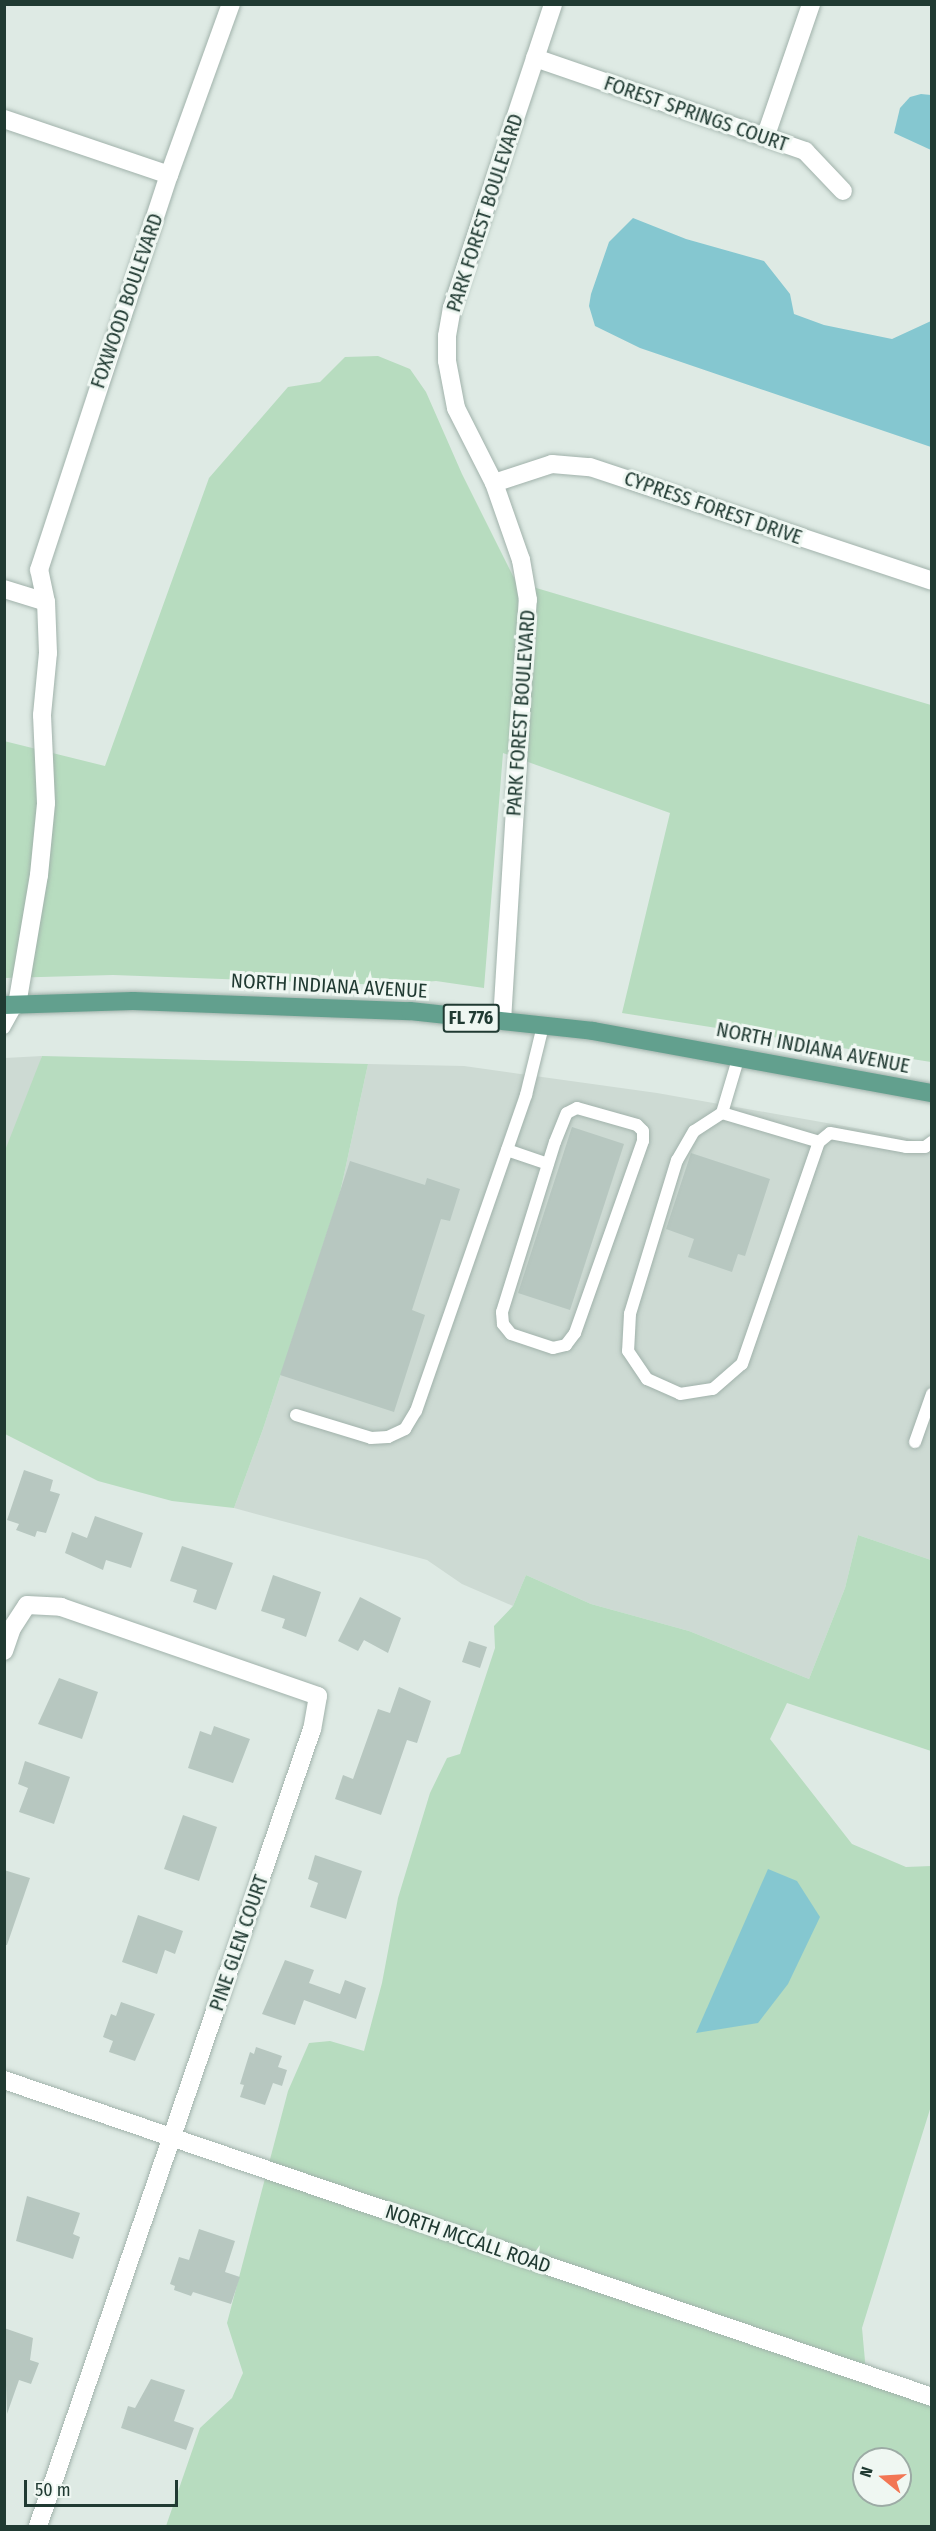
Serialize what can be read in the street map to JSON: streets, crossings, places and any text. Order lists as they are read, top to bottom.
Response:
{
  "streets": {
    "main road": ["NORTH INDIANA AVENUE", "FL 776"],
    "street": [
      "FOREST SPRINGS COURT",
      "PARK FOREST BOULEVARD",
      "FOXWOOD BOULEVARD",
      "CYPRESS FOREST DRIVE",
      "PINE GLEN COURT",
      "NORTH MCCALL ROAD"
    ]
  },
  "crossings": [
    ["FOREST SPRINGS COURT", "PARK FOREST BOULEVARD"],
    ["PARK FOREST BOULEVARD", "CYPRESS FOREST DRIVE"],
    ["PARK FOREST BOULEVARD", "NORTH INDIANA AVENUE"],
    ["FOXWOOD BOULEVARD", "NORTH INDIANA AVENUE"],
    ["PINE GLEN COURT", "NORTH MCCALL ROAD"]
  ],
  "scale_bar": "50 m",
  "north": "left"
}
